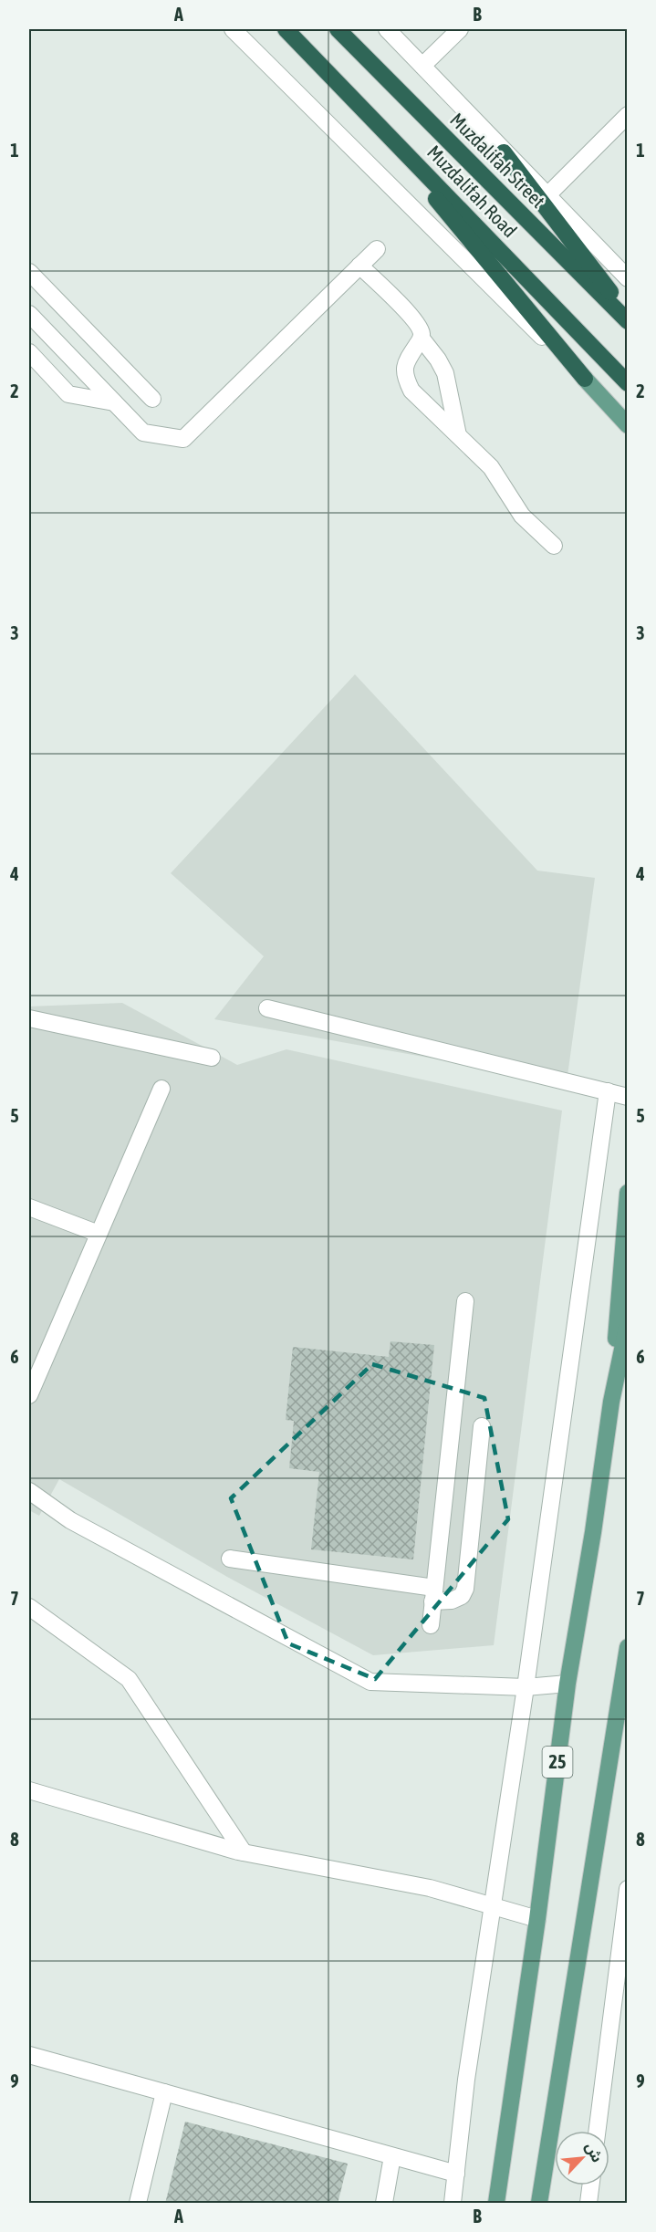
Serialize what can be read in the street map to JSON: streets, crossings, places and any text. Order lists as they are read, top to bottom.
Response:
{
  "streets": {
    "highway": ["Muzdalifah Street", "Muzdalifah Road"],
    "main road": ["25"]
  },
  "north": "top right",
  "grid": {
    "columns": ["A", "B"],
    "rows": [
      "1",
      "2",
      "3",
      "4",
      "5",
      "6",
      "7",
      "8",
      "9"
    ]
  }
}
